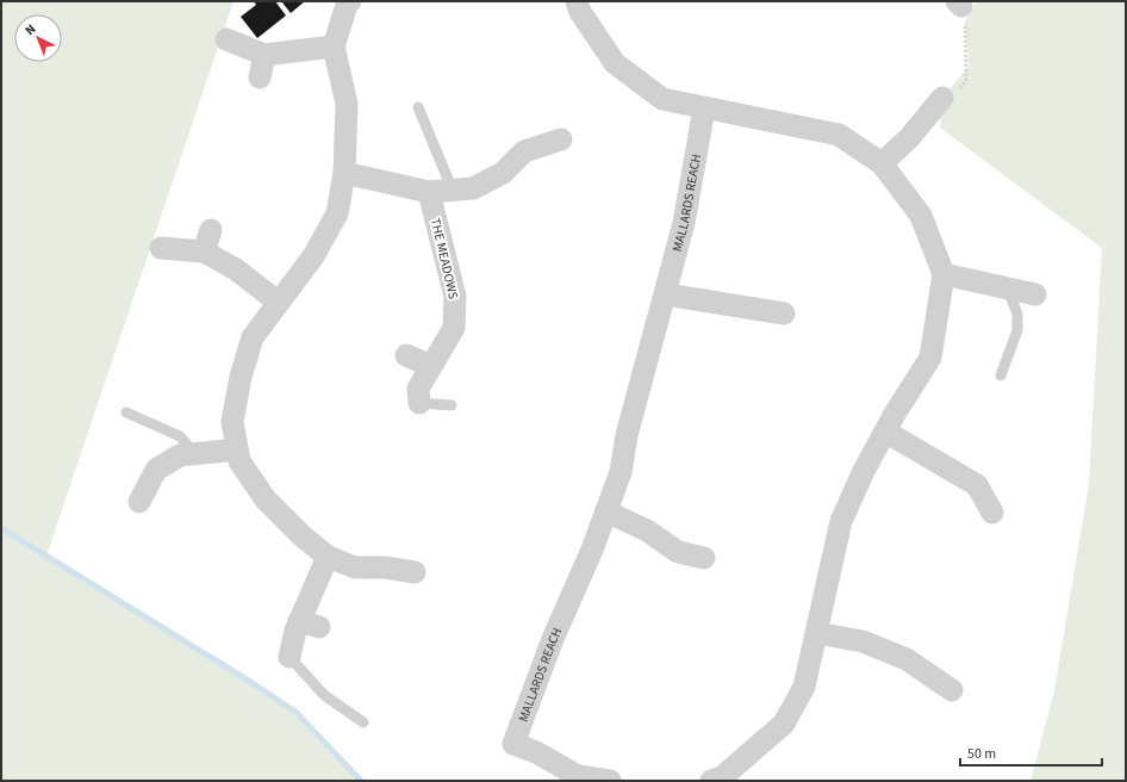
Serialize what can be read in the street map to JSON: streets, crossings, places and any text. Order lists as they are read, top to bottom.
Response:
{
  "streets": {
    "street": ["MALLARDS REACH", "THE MEADOWS"]
  },
  "scale_bar": "50 m",
  "north": "top left"
}
